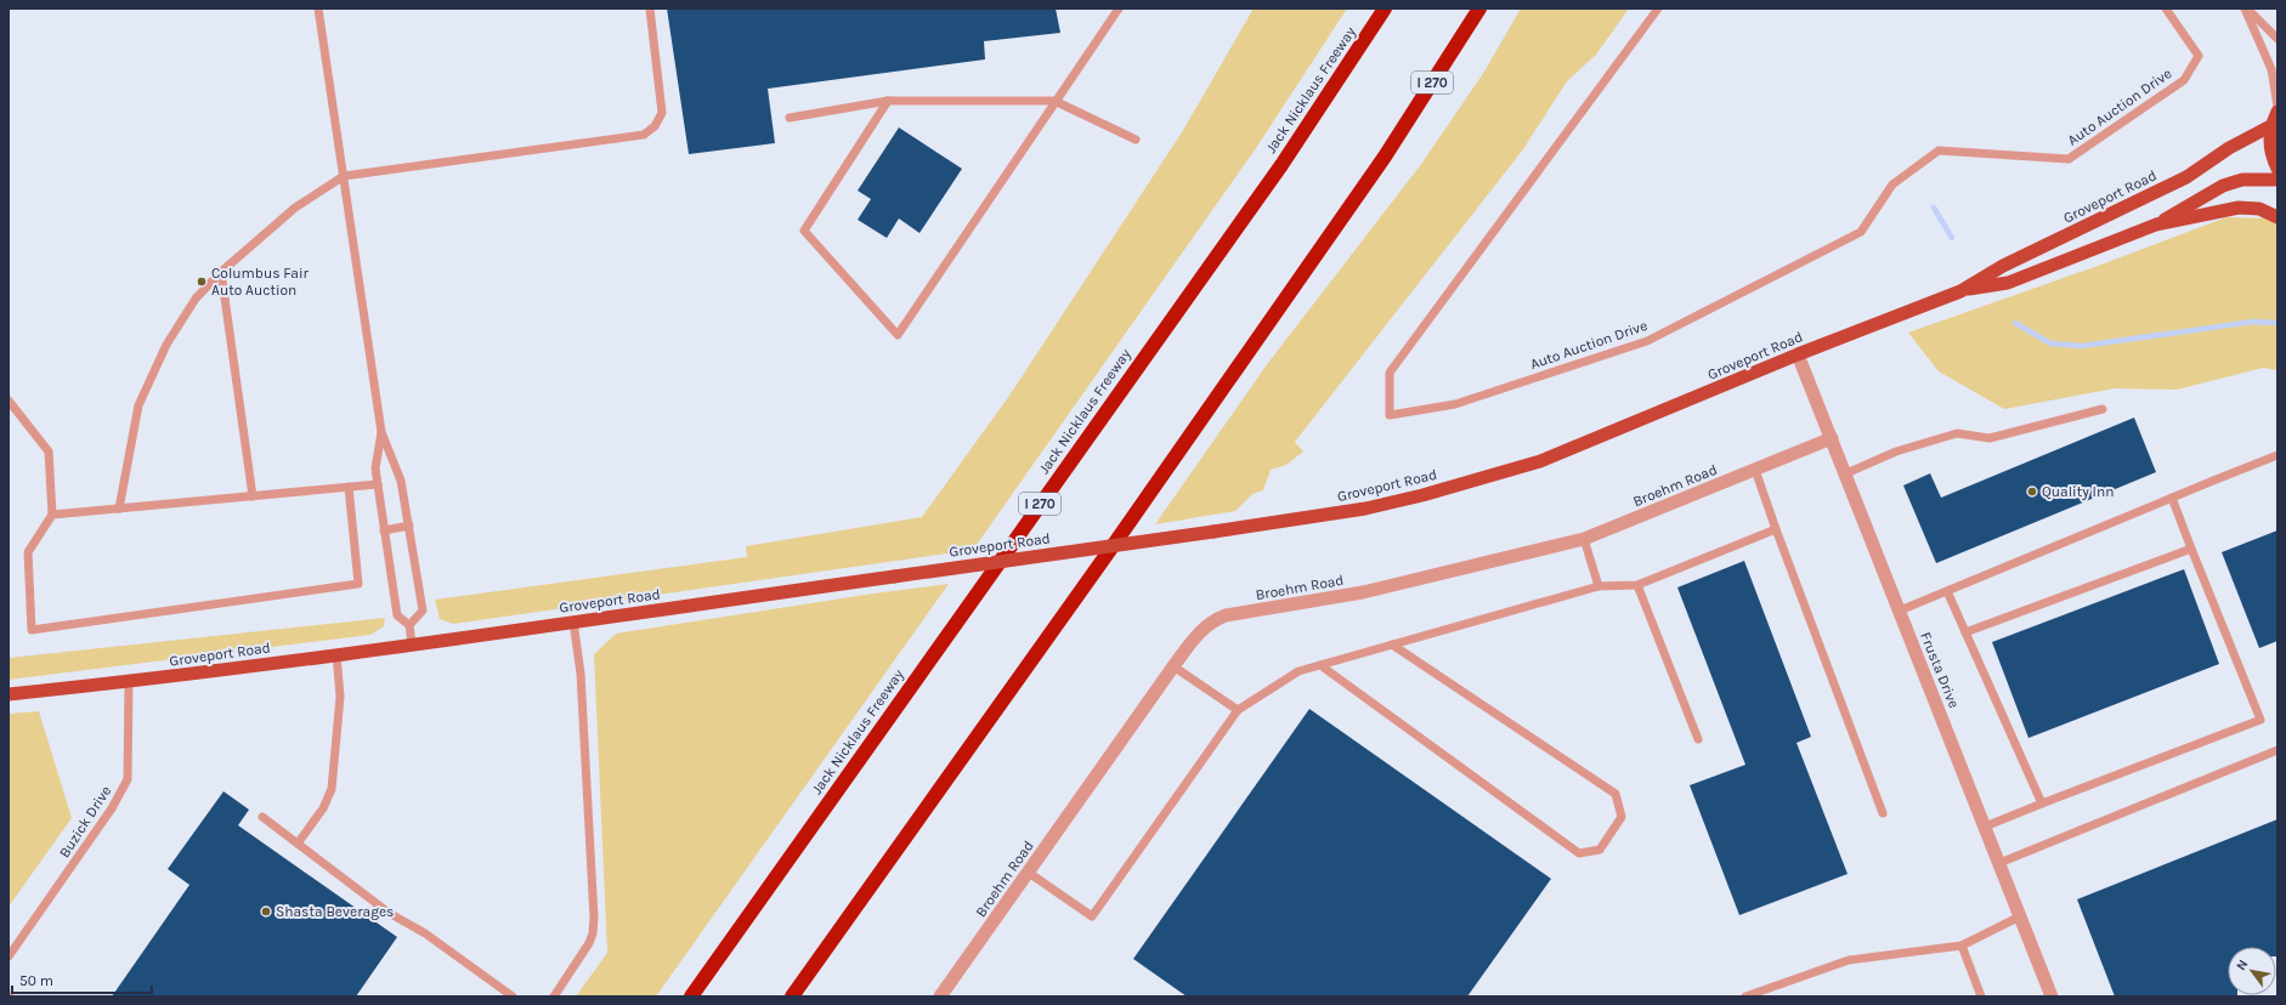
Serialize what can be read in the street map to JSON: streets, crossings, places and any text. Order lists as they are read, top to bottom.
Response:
{
  "streets": {
    "highway": ["I 270", "Jack Nicklaus Freeway"],
    "main road": ["Groveport Road"],
    "street": ["Broehm Road", "Frusta Drive"],
    "lane": ["Auto Auction Drive", "Buzick Drive"]
  },
  "crossings": [
    ["Groveport Road", "Frusta Drive"],
    ["Groveport Road", "Buzick Drive"],
    ["Broehm Road", "Frusta Drive"]
  ],
  "places": ["Columbus Fair Auto Auction", "Quality Inn", "Shasta Beverages"],
  "scale_bar": "50 m",
  "north": "top left"
}
